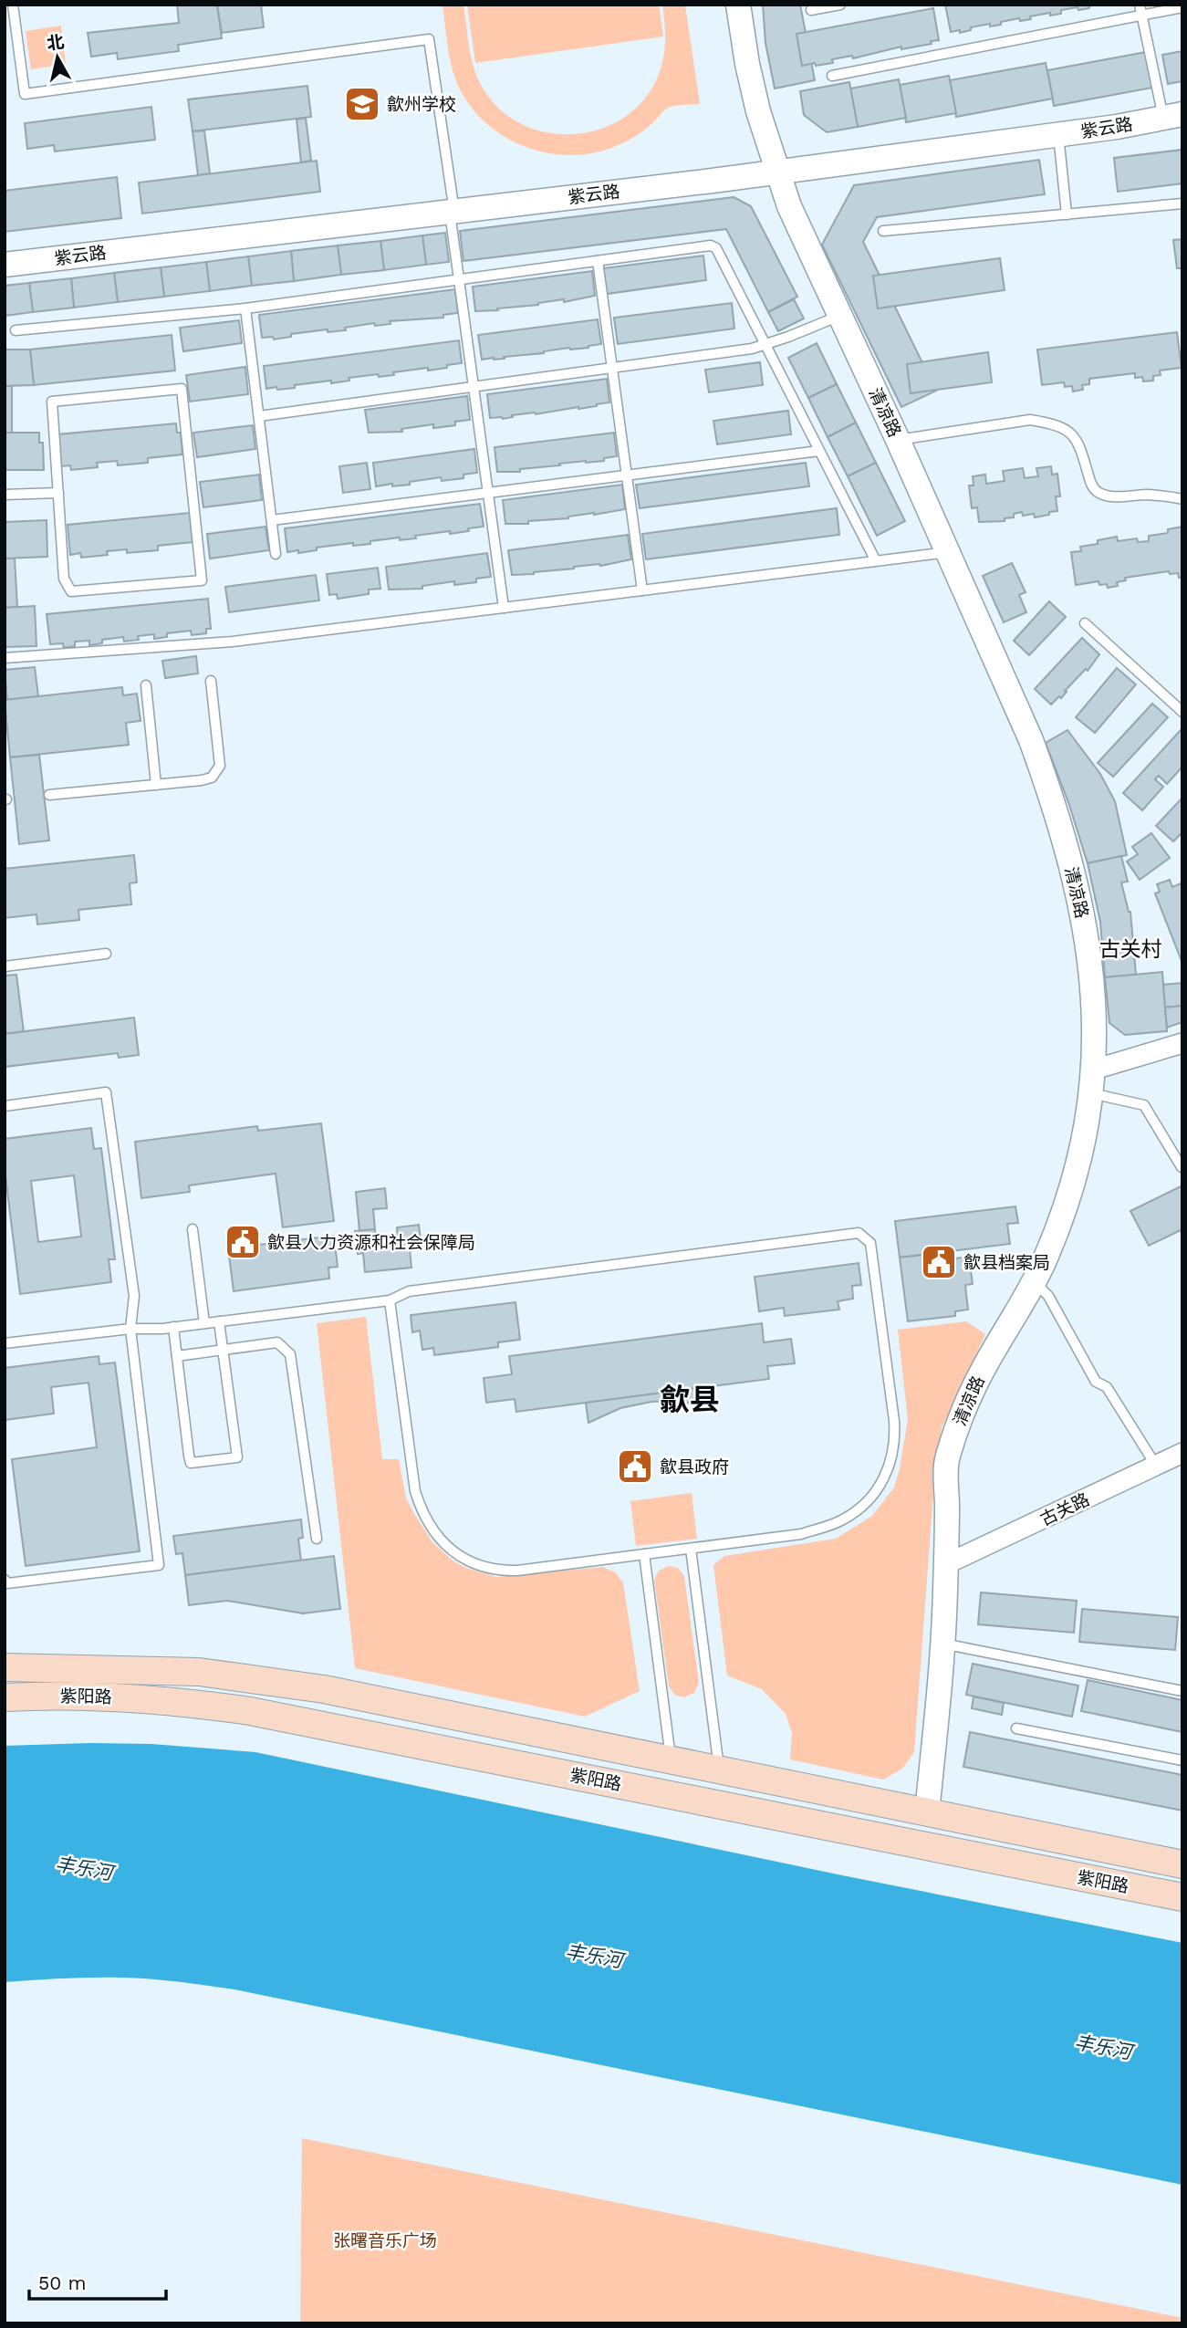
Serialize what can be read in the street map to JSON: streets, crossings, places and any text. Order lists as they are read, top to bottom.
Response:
{
  "streets": {
    "main road": ["紫阳路"],
    "street": ["紫云路", "清凉路", "古关路"]
  },
  "crossings": [
    ["紫云路", "清凉路"],
    ["清凉路", "古关路"],
    ["清凉路", "紫阳路"]
  ],
  "districts": ["古关村", "歙县"],
  "water": ["丰乐河"],
  "parks": ["张曙音乐广场"],
  "places": {
    "school or university": ["歙州学校"],
    "public building": ["歙县人力资源和社会保障局", "歙县档案局", "歙县政府"]
  },
  "scale_bar": "50 m",
  "north": "top"
}
